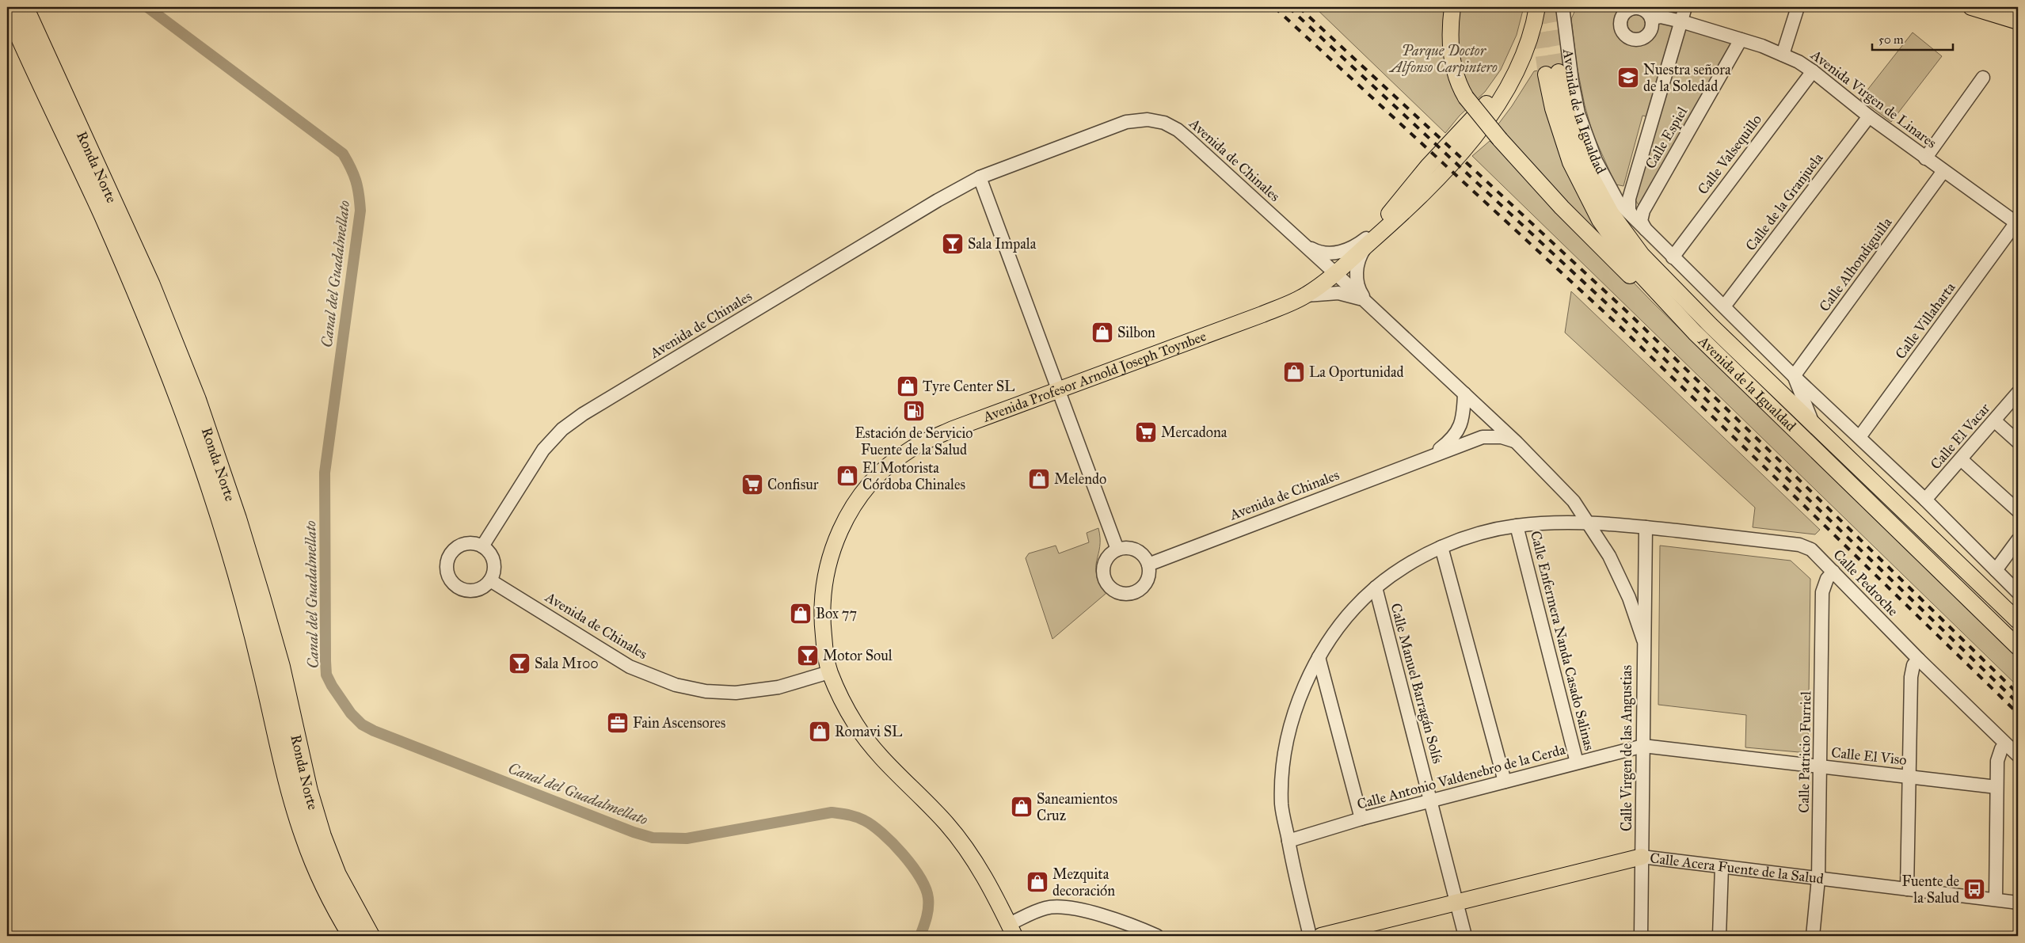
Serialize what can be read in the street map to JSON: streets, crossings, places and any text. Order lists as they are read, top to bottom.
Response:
{
  "streets": {
    "highway": ["Ronda Norte"],
    "main road": ["Avenida de la Igualdad", "Avenida Profesor Arnold Joseph Toynbee", "Calle Acera Fuente de la Salud"],
    "street": [
      "Avenida Virgen de Linares",
      "Calle Espiel",
      "Calle Valsequillo",
      "Avenida de Chinales",
      "Calle de la Granjuela",
      "Calle Alhondiguilla",
      "Calle Villaharta",
      "Calle El Vacar",
      "Calle Pedroche",
      "Calle Enfermera Nanda Casado Salinas",
      "Calle Manuel Barragán Solís",
      "Calle Virgen de las Angustias",
      "Calle Patricio Furriel",
      "Calle El Viso",
      "Calle Antonio Valdenebro de la Cerda"
    ]
  },
  "crossings": [
    ["Avenida Virgen de Linares", "Calle Espiel"],
    ["Avenida Virgen de Linares", "Calle Valsequillo"],
    ["Avenida Virgen de Linares", "Calle de la Granjuela"],
    ["Avenida Virgen de Linares", "Calle Alhondiguilla"],
    ["Avenida Virgen de Linares", "Calle Villaharta"],
    ["Avenida de la Igualdad", "Calle Espiel"],
    ["Avenida de la Igualdad", "Calle Valsequillo"],
    ["Avenida de la Igualdad", "Calle de la Granjuela"],
    ["Avenida de la Igualdad", "Calle Alhondiguilla"],
    ["Avenida de la Igualdad", "Calle Villaharta"],
    ["Avenida de la Igualdad", "Calle El Vacar"],
    ["Avenida de Chinales", "Avenida Profesor Arnold Joseph Toynbee"],
    ["Avenida de Chinales", "Calle Virgen de las Angustias"],
    ["Calle Pedroche", "Calle Enfermera Nanda Casado Salinas"],
    ["Calle Pedroche", "Calle Manuel Barragán Solís"],
    ["Calle Pedroche", "Calle Virgen de las Angustias"],
    ["Calle Pedroche", "Calle Patricio Furriel"],
    ["Calle Pedroche", "Calle Antonio Valdenebro de la Cerda"],
    ["Calle Enfermera Nanda Casado Salinas", "Calle Antonio Valdenebro de la Cerda"],
    ["Calle Manuel Barragán Solís", "Calle Antonio Valdenebro de la Cerda"],
    ["Calle Manuel Barragán Solís", "Calle Acera Fuente de la Salud"],
    ["Calle Virgen de las Angustias", "Calle El Viso"],
    ["Calle Virgen de las Angustias", "Calle Antonio Valdenebro de la Cerda"],
    ["Calle Virgen de las Angustias", "Calle Acera Fuente de la Salud"],
    ["Calle Patricio Furriel", "Calle El Viso"],
    ["Calle Patricio Furriel", "Calle Acera Fuente de la Salud"],
    ["Calle El Viso", "Calle Antonio Valdenebro de la Cerda"]
  ],
  "water": ["Canal del Guadalmellato"],
  "parks": ["Parque Doctor Alfonso Carpintero"],
  "places": {
    "school or university": ["Nuestra señora de la Soledad"],
    "bar": ["Sala Impala", "Motor Soul", "Sala M100"],
    "shop": [
      "Silbon",
      "La Oportunidad",
      "Tyre Center SL",
      "El Motorista Córdoba Chinales",
      "Melendo",
      "Box 77",
      "Romavi SL",
      "Saneamientos Cruz",
      "Mezquita decoración"
    ],
    "fuel station": ["Estación de Servicio Fuente de la Salud"],
    "supermarket": ["Mercadona", "Confisur"],
    "office": ["Fain Ascensores"],
    "bus stop": ["Fuente de la Salud"]
  },
  "scale_bar": "50 m"
}
